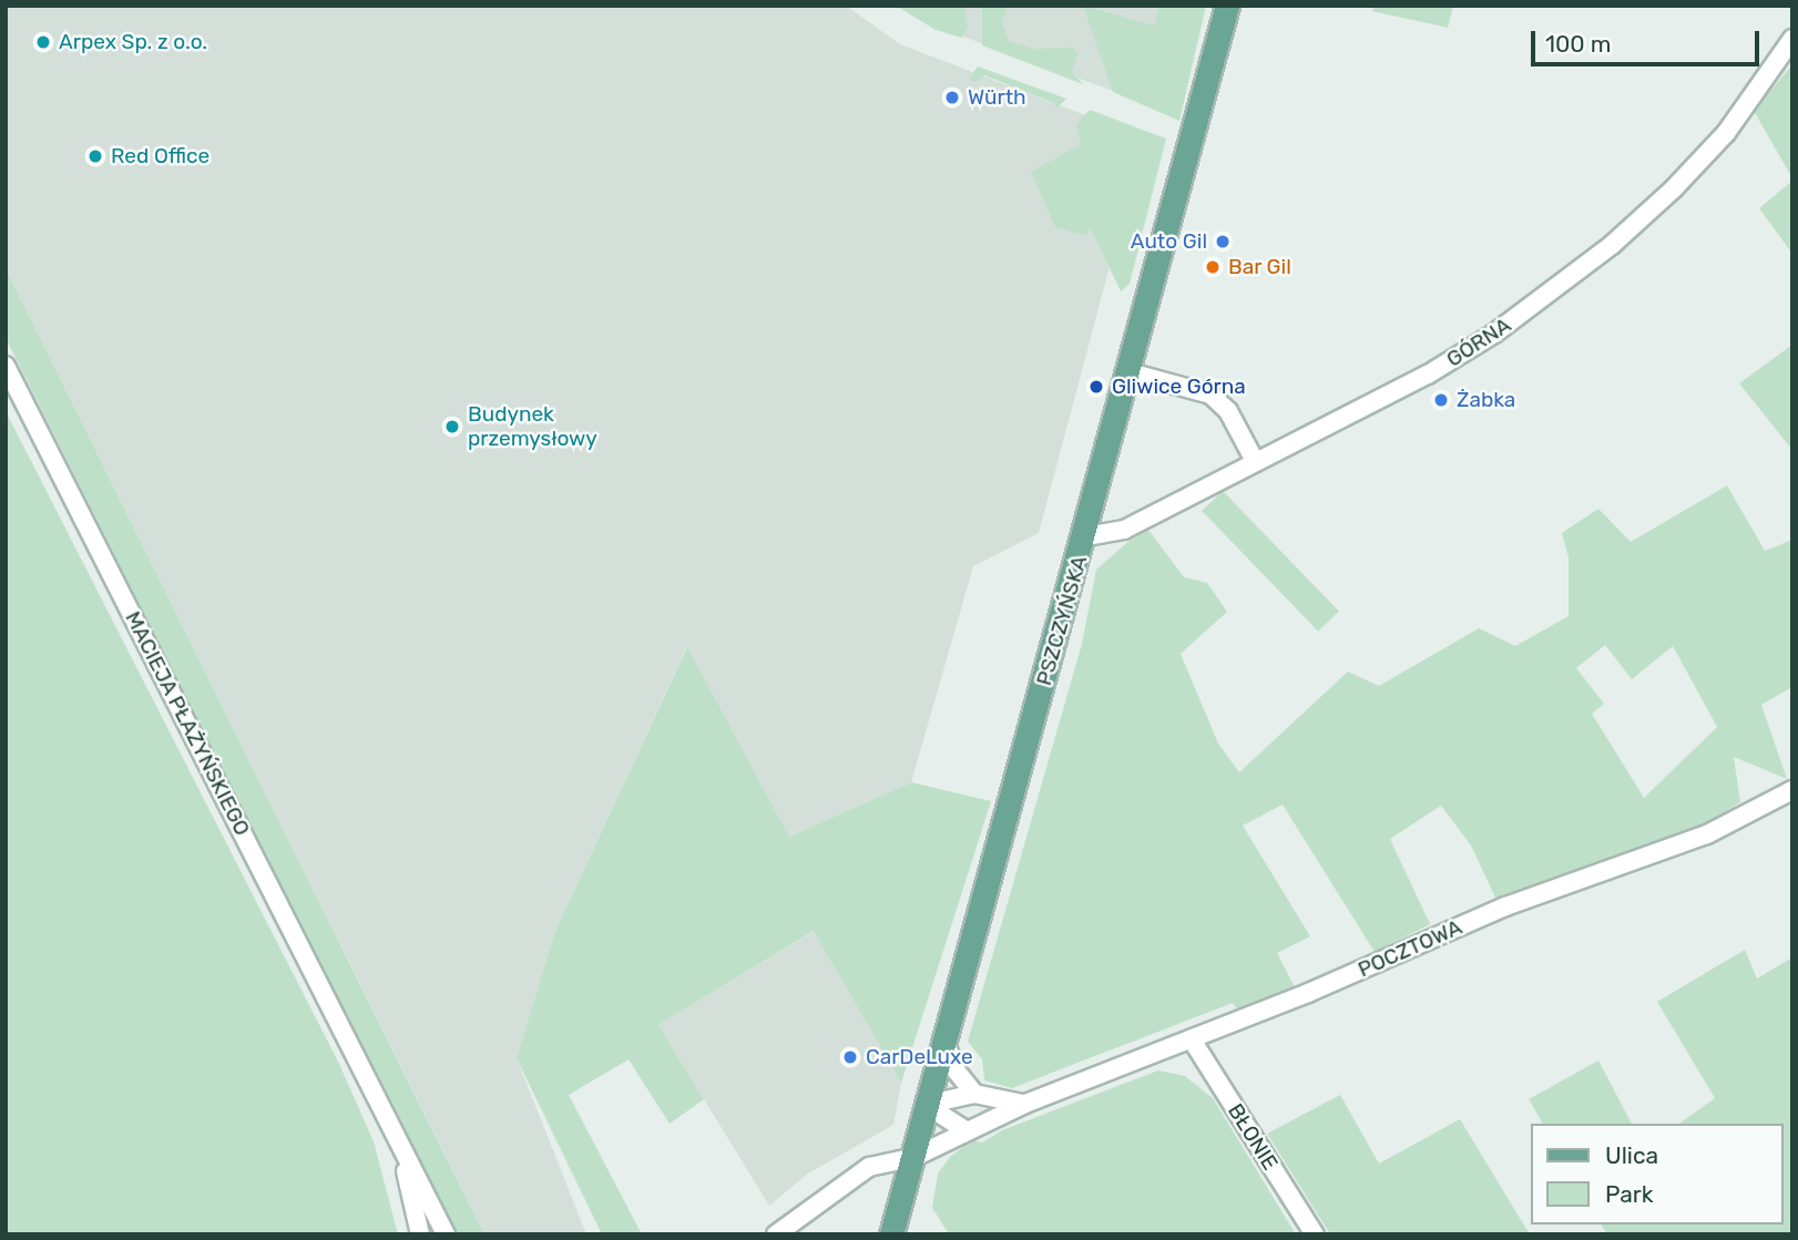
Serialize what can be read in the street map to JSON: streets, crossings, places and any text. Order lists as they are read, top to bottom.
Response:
{
  "streets": {
    "main road": ["PSZCZYŃSKA"],
    "street": [
      "GÓRNA",
      "MACIEJA PŁAŻYŃSKIEGO",
      "POCZTOWA",
      "BŁONIE"
    ]
  },
  "crossings": [
    ["GÓRNA", "PSZCZYŃSKA"],
    ["PSZCZYŃSKA", "POCZTOWA"],
    ["POCZTOWA", "BŁONIE"]
  ],
  "places": [
    "Arpex Sp. z o.o.",
    "Würth",
    "Red Office",
    "Auto Gil",
    "Bar Gil",
    "Gliwice Górna",
    "Żabka",
    "Budynek przemysłowy",
    "CarDeLuxe"
  ],
  "legend": ["Ulica", "Park"],
  "scale_bar": "100 m"
}
